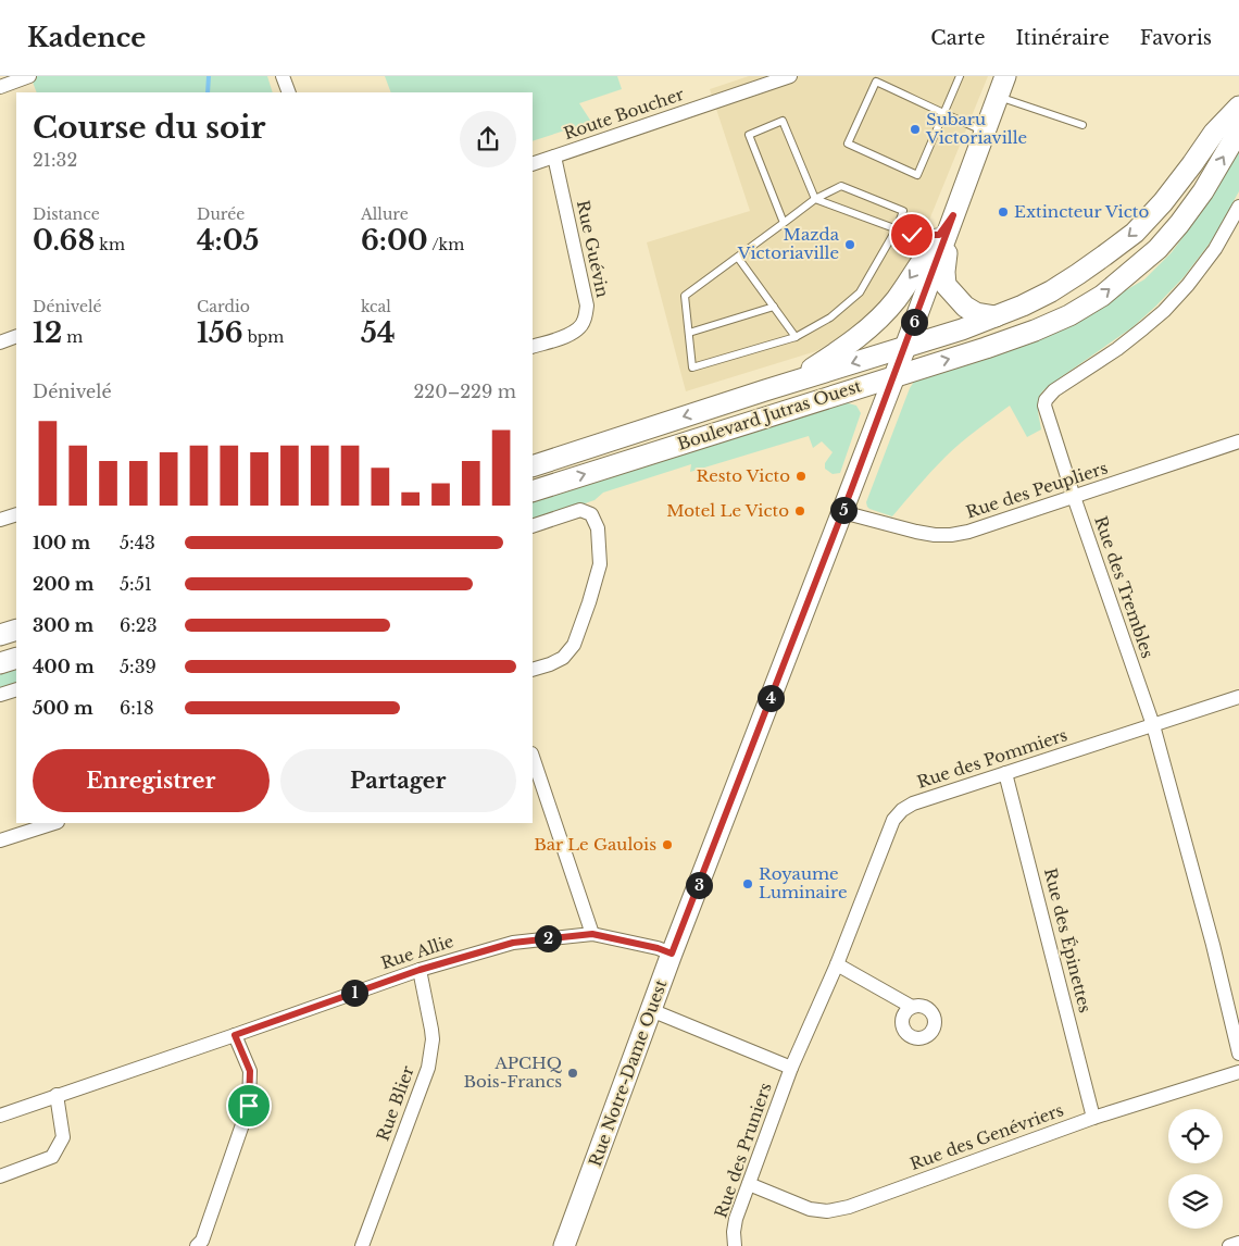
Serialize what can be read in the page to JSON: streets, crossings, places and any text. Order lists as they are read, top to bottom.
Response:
{
  "streets": {
    "main road": ["Boulevard Jutras Ouest", "Rue Notre-Dame Ouest"],
    "street": [
      "Route Boucher",
      "Rue Guévin",
      "Rue des Peupliers",
      "Rue des Trembles",
      "Rue des Pommiers",
      "Rue des Épinettes",
      "Rue Allie",
      "Rue Blier",
      "Rue des Genévriers",
      "Rue des Pruniers"
    ]
  },
  "crossings": [
    ["Route Boucher", "Rue Guévin"],
    ["Boulevard Jutras Ouest", "Rue Notre-Dame Ouest"],
    ["Rue des Peupliers", "Rue des Trembles"],
    ["Rue des Peupliers", "Rue Notre-Dame Ouest"],
    ["Rue des Trembles", "Rue des Pommiers"],
    ["Rue des Pommiers", "Rue des Épinettes"],
    ["Rue des Pommiers", "Rue des Pruniers"],
    ["Rue des Épinettes", "Rue des Genévriers"],
    ["Rue Allie", "Rue Notre-Dame Ouest"],
    ["Rue Allie", "Rue Blier"],
    ["Rue des Genévriers", "Rue des Pruniers"]
  ],
  "places": [
    "Subaru Victoriaville",
    "Extincteur Victo",
    "Mazda Victoriaville",
    "Resto Victo",
    "Motel Le Victo",
    "Bar Le Gaulois",
    "Royaume Luminaire",
    "APCHQ Bois-Francs"
  ],
  "page": {
    "header": "Kadence",
    "nav": ["Carte", "Itinéraire", "Favoris"],
    "heading": ["Course du soir", "21:32"],
    "stats": [
      ["Distance", "0.68 km"],
      ["Durée", "4:05"],
      ["Allure", "6:00 /km"],
      ["Dénivelé", "12 m"],
      ["Cardio", "156 bpm"],
      ["kcal", "54"]
    ],
    "pins": [
      "6",
      "5",
      "4",
      "3",
      "2",
      "1"
    ],
    "chart": ["Dénivelé", "220–229 m"],
    "list": [
      {
        "name": "100 m",
        "note": "5:43"
      },
      {
        "name": "200 m",
        "note": "5:51"
      },
      {
        "name": "300 m",
        "note": "6:23"
      },
      {
        "name": "400 m",
        "note": "5:39"
      },
      {
        "name": "500 m",
        "note": "6:18"
      }
    ],
    "buttons": ["Enregistrer", "Partager"]
  }
}
